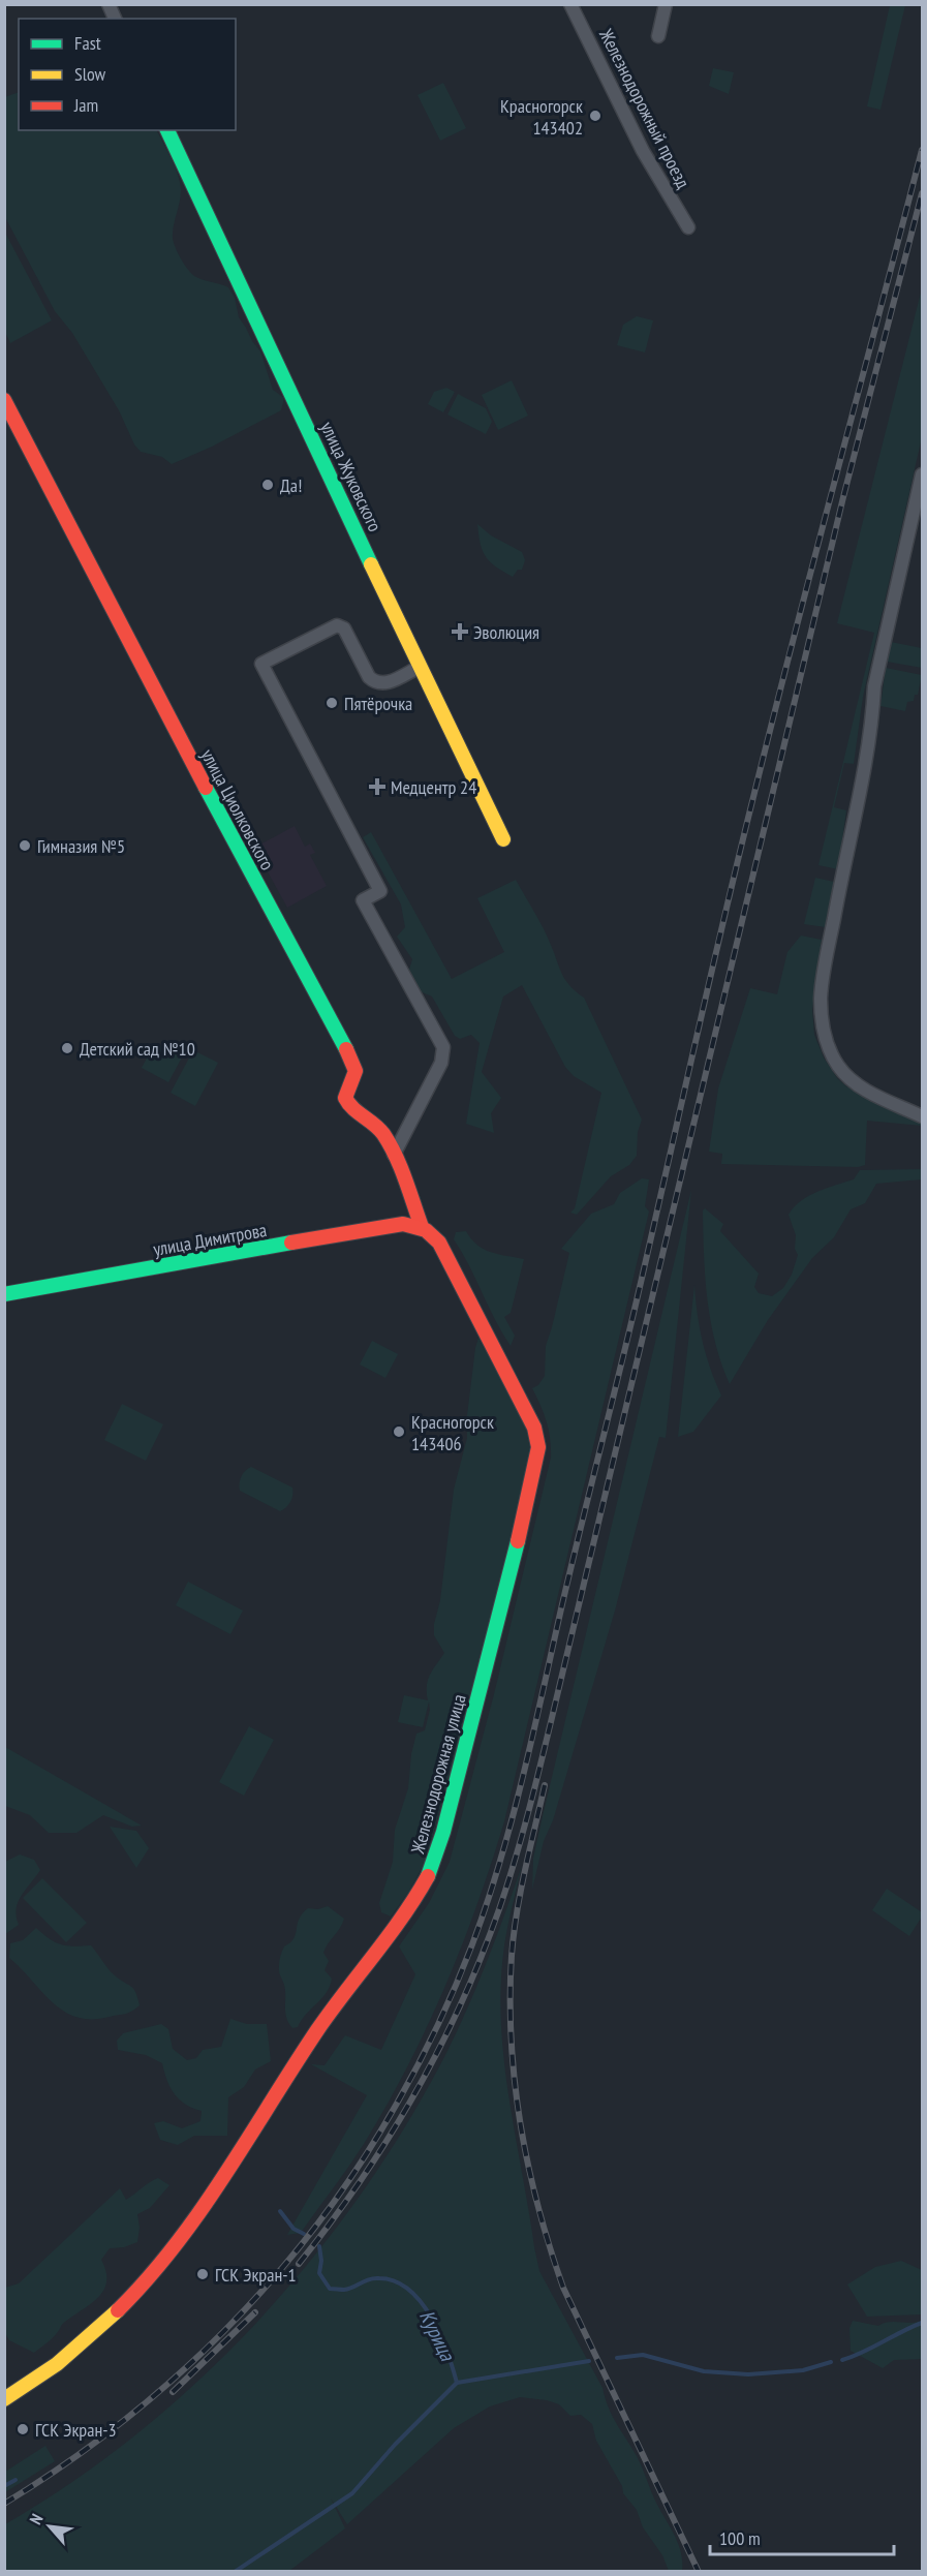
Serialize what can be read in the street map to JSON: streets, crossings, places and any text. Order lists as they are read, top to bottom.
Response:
{
  "streets": {
    "street": [
      "Железнодорожный проезд",
      "улица Жуковского",
      "улица Циолковского",
      "улица Димитрова",
      "Железнодорожная улица"
    ]
  },
  "crossings": [
    ["улица Циолковского", "улица Димитрова"],
    ["улица Циолковского", "Железнодорожная улица"],
    ["улица Димитрова", "Железнодорожная улица"]
  ],
  "water": ["Курица"],
  "places": {
    "other": [
      "Красногорск 143402",
      "Да!",
      "Пятёрочка",
      "Гимназия №5",
      "Детский сад №10",
      "Красногорск 143406",
      "ГСК Экран-1",
      "ГСК Экран-3"
    ],
    "health": ["Эволюция", "Медцентр 24"]
  },
  "legend": ["Fast", "Slow", "Jam"],
  "scale_bar": "100 m",
  "north": "top left"
}
